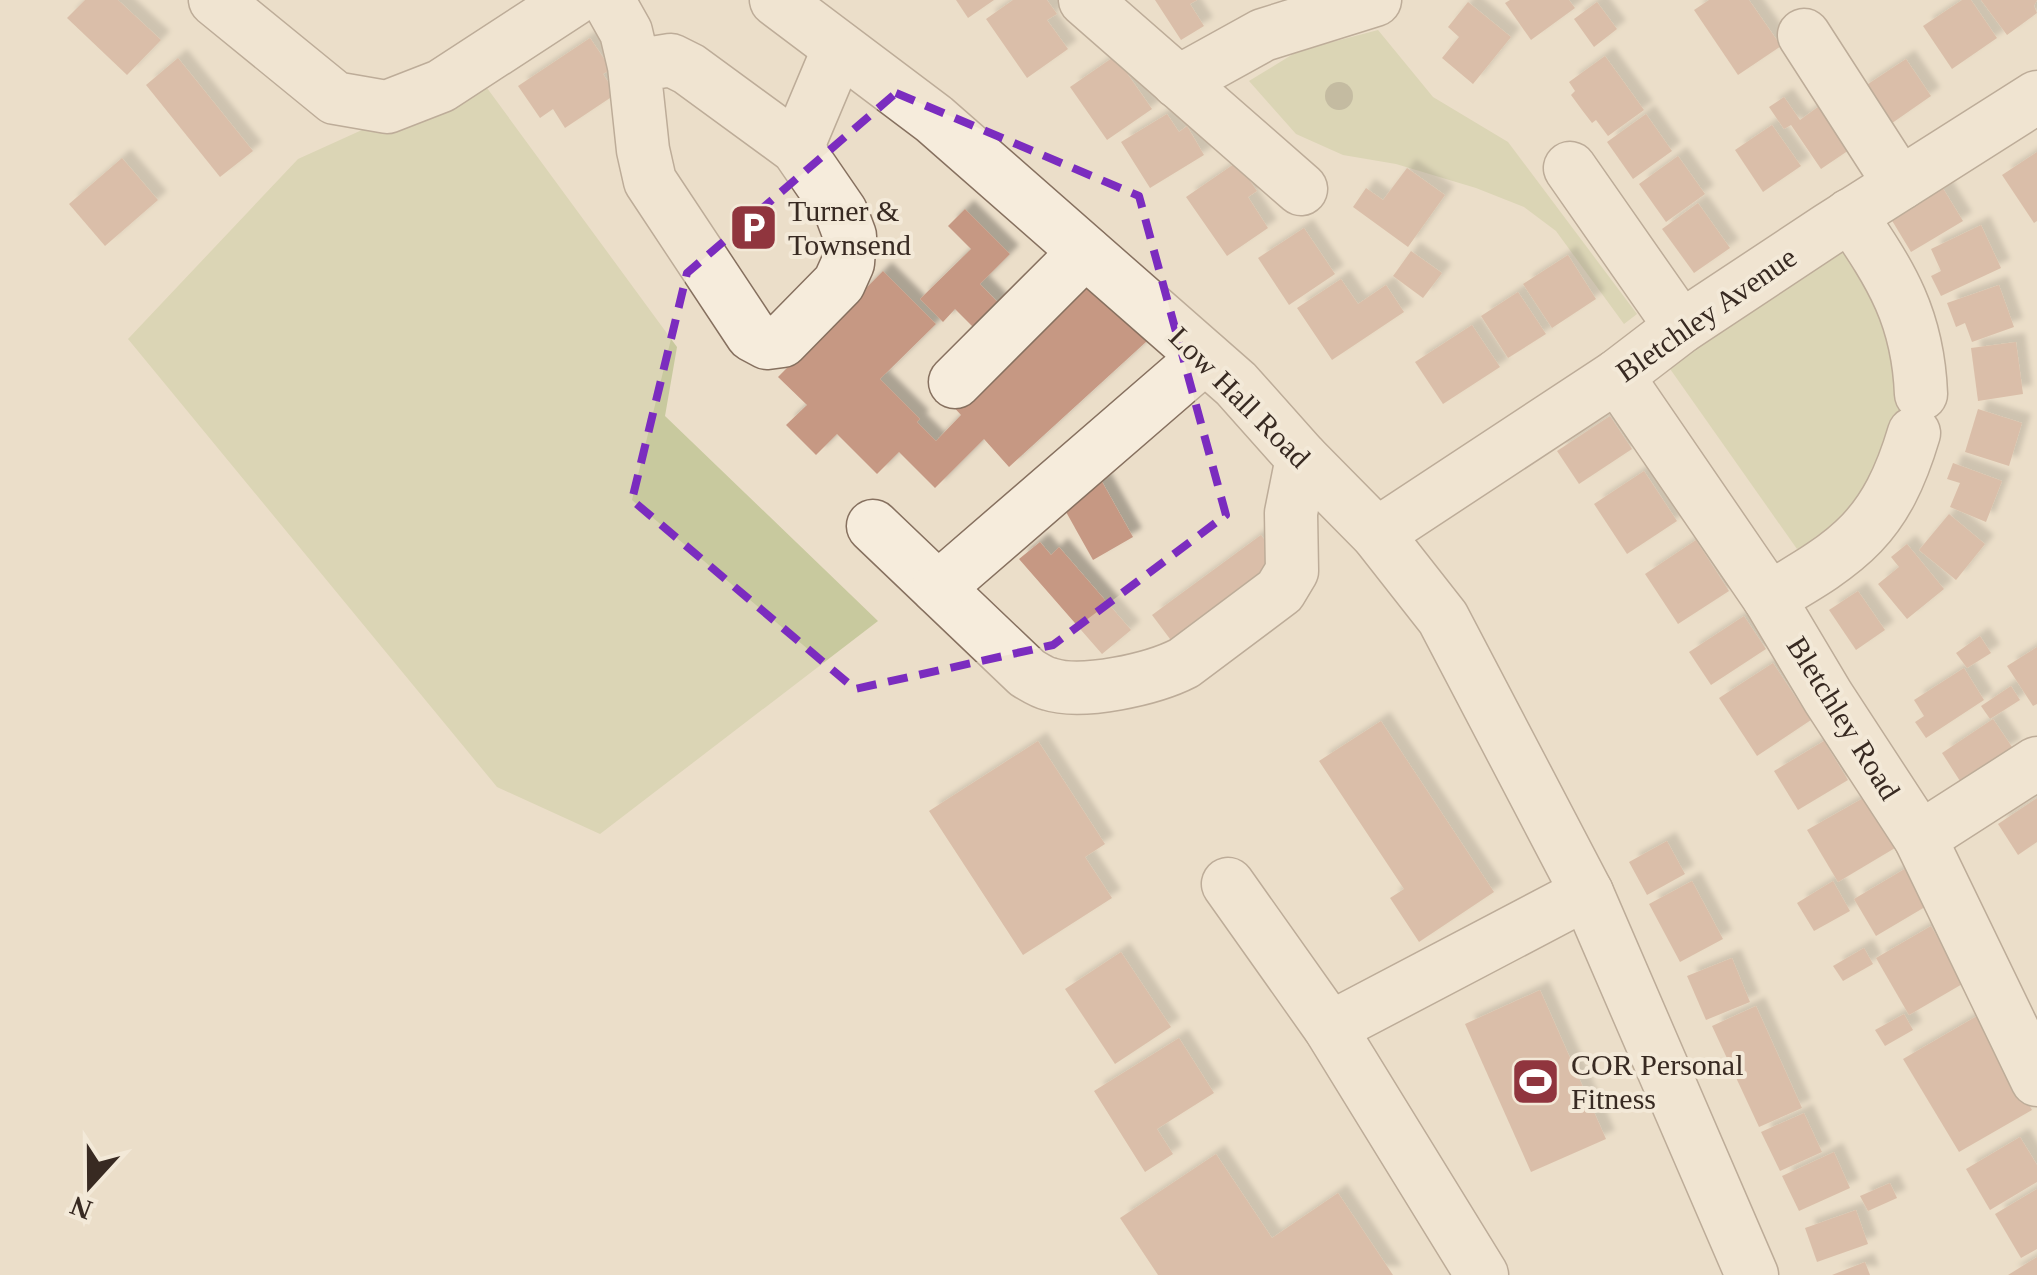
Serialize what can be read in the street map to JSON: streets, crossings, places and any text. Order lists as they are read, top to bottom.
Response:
{
  "streets": {
    "street": ["Bletchley Avenue", "Low Hall Road", "Bletchley Road"]
  },
  "crossings": [
    ["Bletchley Avenue", "Low Hall Road"],
    ["Bletchley Avenue", "Bletchley Road"]
  ],
  "places": {
    "parking": ["Turner & Townsend"],
    "sports": ["COR Personal Fitness"]
  },
  "north": "bottom"
}
